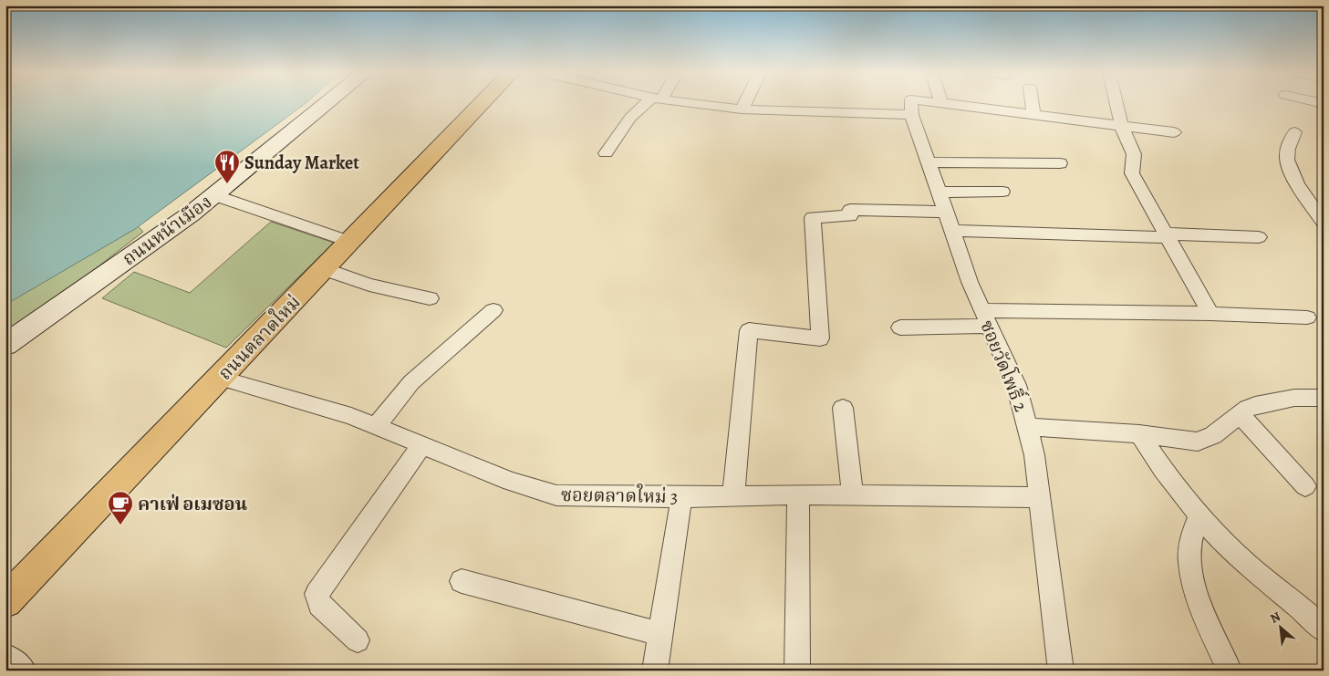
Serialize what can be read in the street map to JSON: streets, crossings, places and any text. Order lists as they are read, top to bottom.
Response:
{
  "streets": {
    "main road": ["ถนนตลาดใหม่"],
    "street": ["ถนนหน้าเมือง", "ซอยวัดโพธิ์ 2", "ซอยตลาดใหม่ 3"]
  },
  "crossings": [
    ["ถนนตลาดใหม่", "ซอยตลาดใหม่ 3"],
    ["ซอยวัดโพธิ์ 2", "ซอยตลาดใหม่ 3"]
  ],
  "places": {
    "restaurant": ["Sunday Market"],
    "cafe": ["คาเฟ่ อเมซอน"]
  },
  "north": "top left"
}
